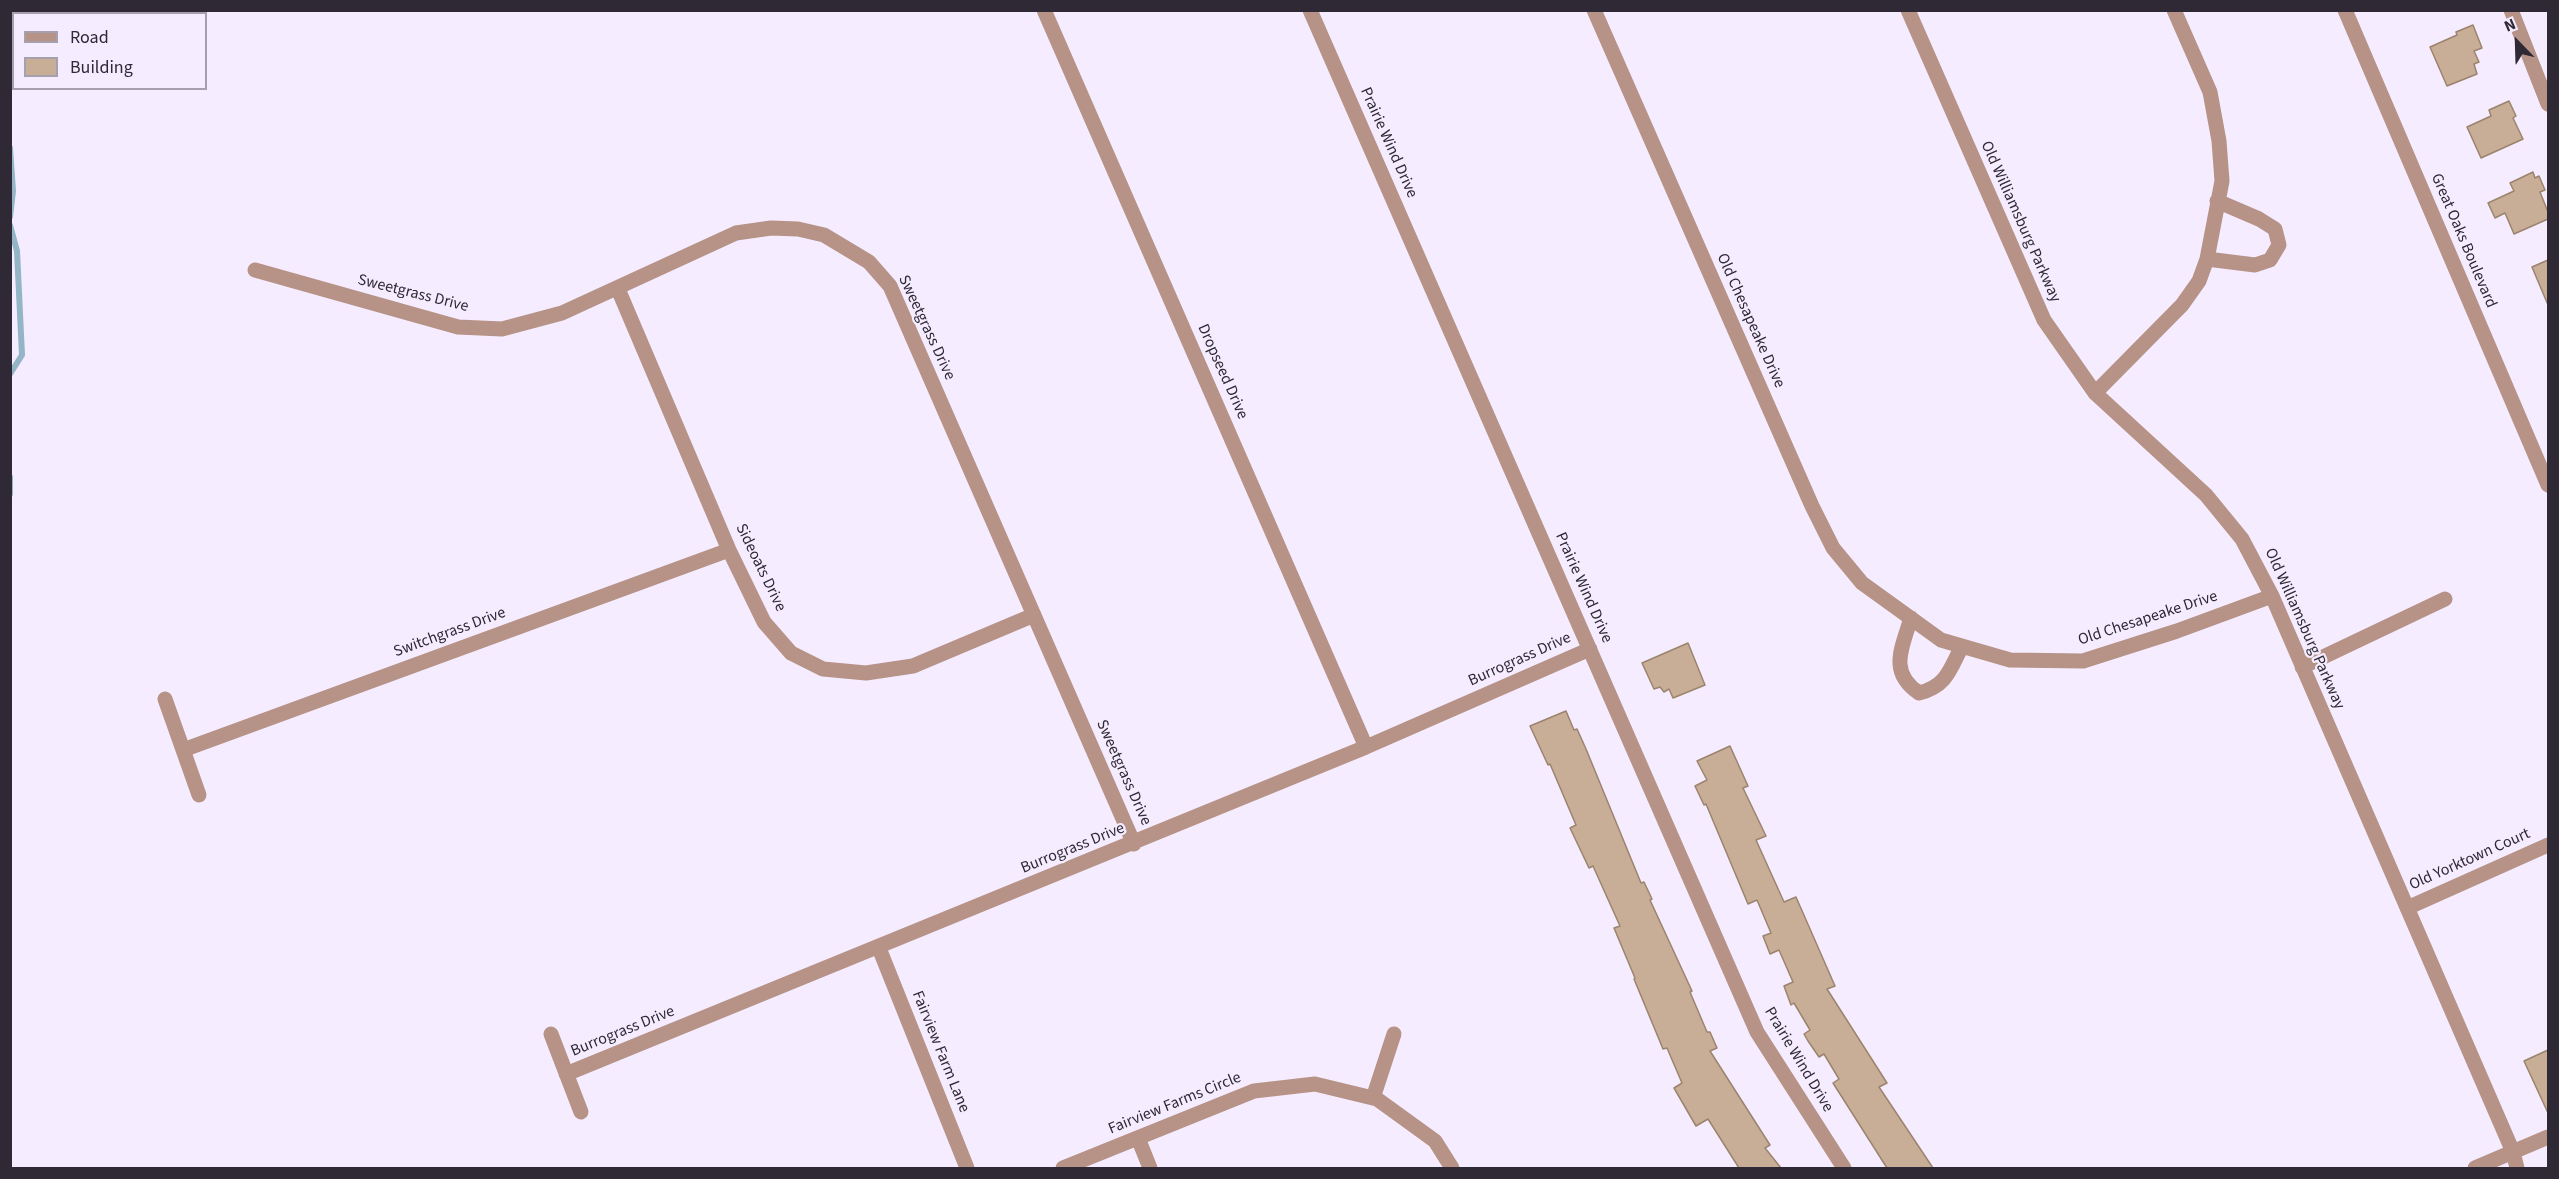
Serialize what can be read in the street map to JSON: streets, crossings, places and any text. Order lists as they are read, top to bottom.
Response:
{
  "streets": {
    "street": [
      "Prairie Wind Drive",
      "Old Williamsburg Parkway",
      "Great Oaks Boulevard",
      "Sweetgrass Drive",
      "Old Chesapeake Drive",
      "Dropseed Drive",
      "Sideoats Drive",
      "Switchgrass Drive",
      "Burrograss Drive",
      "Old Yorktown Court",
      "Fairview Farm Lane",
      "Fairview Farms Circle"
    ]
  },
  "crossings": [
    ["Prairie Wind Drive", "Burrograss Drive"],
    ["Old Williamsburg Parkway", "Old Chesapeake Drive"],
    ["Old Williamsburg Parkway", "Old Yorktown Court"],
    ["Sweetgrass Drive", "Sideoats Drive"],
    ["Sweetgrass Drive", "Burrograss Drive"],
    ["Dropseed Drive", "Burrograss Drive"],
    ["Sideoats Drive", "Switchgrass Drive"],
    ["Burrograss Drive", "Fairview Farm Lane"]
  ],
  "legend": ["Road", "Building"],
  "north": "top left"
}
